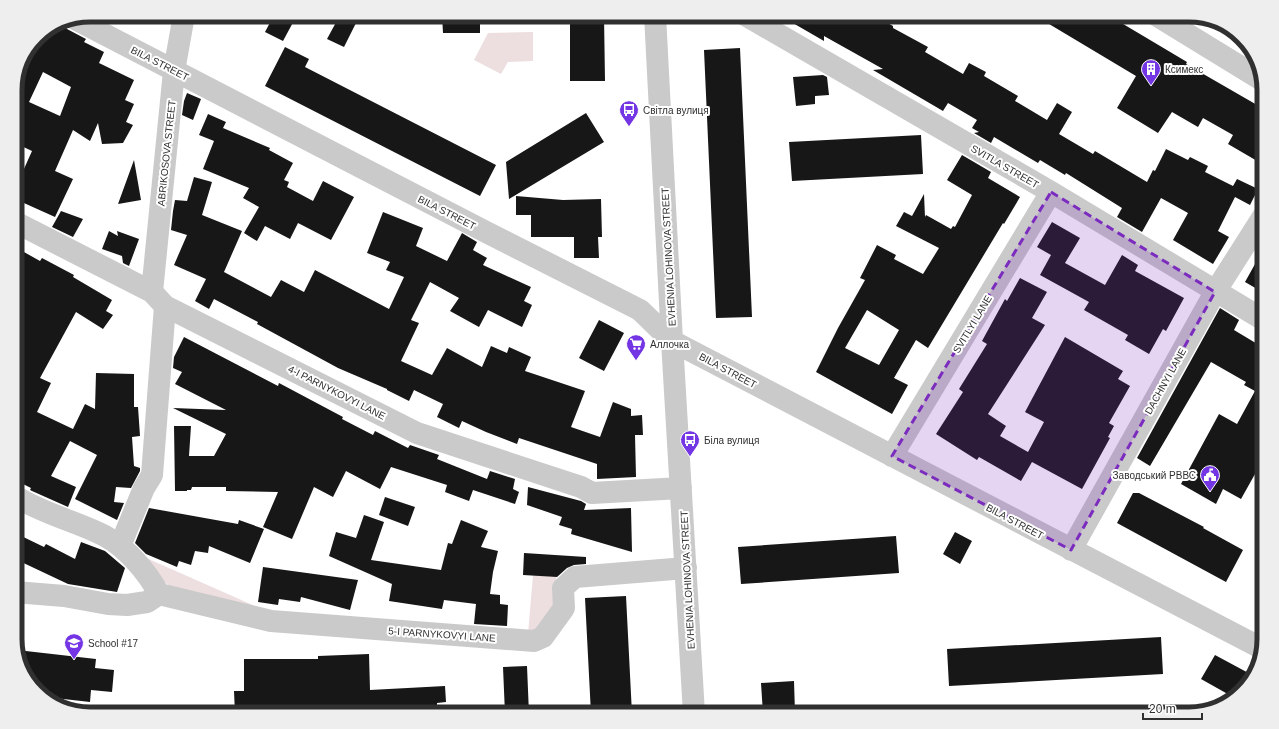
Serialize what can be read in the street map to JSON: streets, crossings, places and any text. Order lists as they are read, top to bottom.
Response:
{
  "streets": {
    "street": [
      "BILA STREET",
      "ABRIKOSOVA STREET",
      "SVITLA STREET",
      "EVHENIA LOHINOVA STREET",
      "SVITLYI LANE",
      "DACHNYI LANE",
      "4-I PARNYKOVYI LANE",
      "5-I PARNYKOVYI LANE"
    ]
  },
  "crossings": [
    ["BILA STREET", "ABRIKOSOVA STREET"],
    ["BILA STREET", "EVHENIA LOHINOVA STREET"],
    ["BILA STREET", "SVITLYI LANE"],
    ["BILA STREET", "DACHNYI LANE"],
    ["ABRIKOSOVA STREET", "4-I PARNYKOVYI LANE"],
    ["SVITLA STREET", "SVITLYI LANE"],
    ["SVITLA STREET", "DACHNYI LANE"],
    ["EVHENIA LOHINOVA STREET", "4-I PARNYKOVYI LANE"],
    ["EVHENIA LOHINOVA STREET", "5-I PARNYKOVYI LANE"]
  ],
  "places": {
    "building": ["Ксимекс"],
    "bus stop": ["Світла вулиця", "Біла вулиця"],
    "supermarket": ["Аллочка"],
    "public building": ["Заводський РВВС"],
    "school or university": ["School #17"]
  },
  "scale_bar": "20 m"
}
